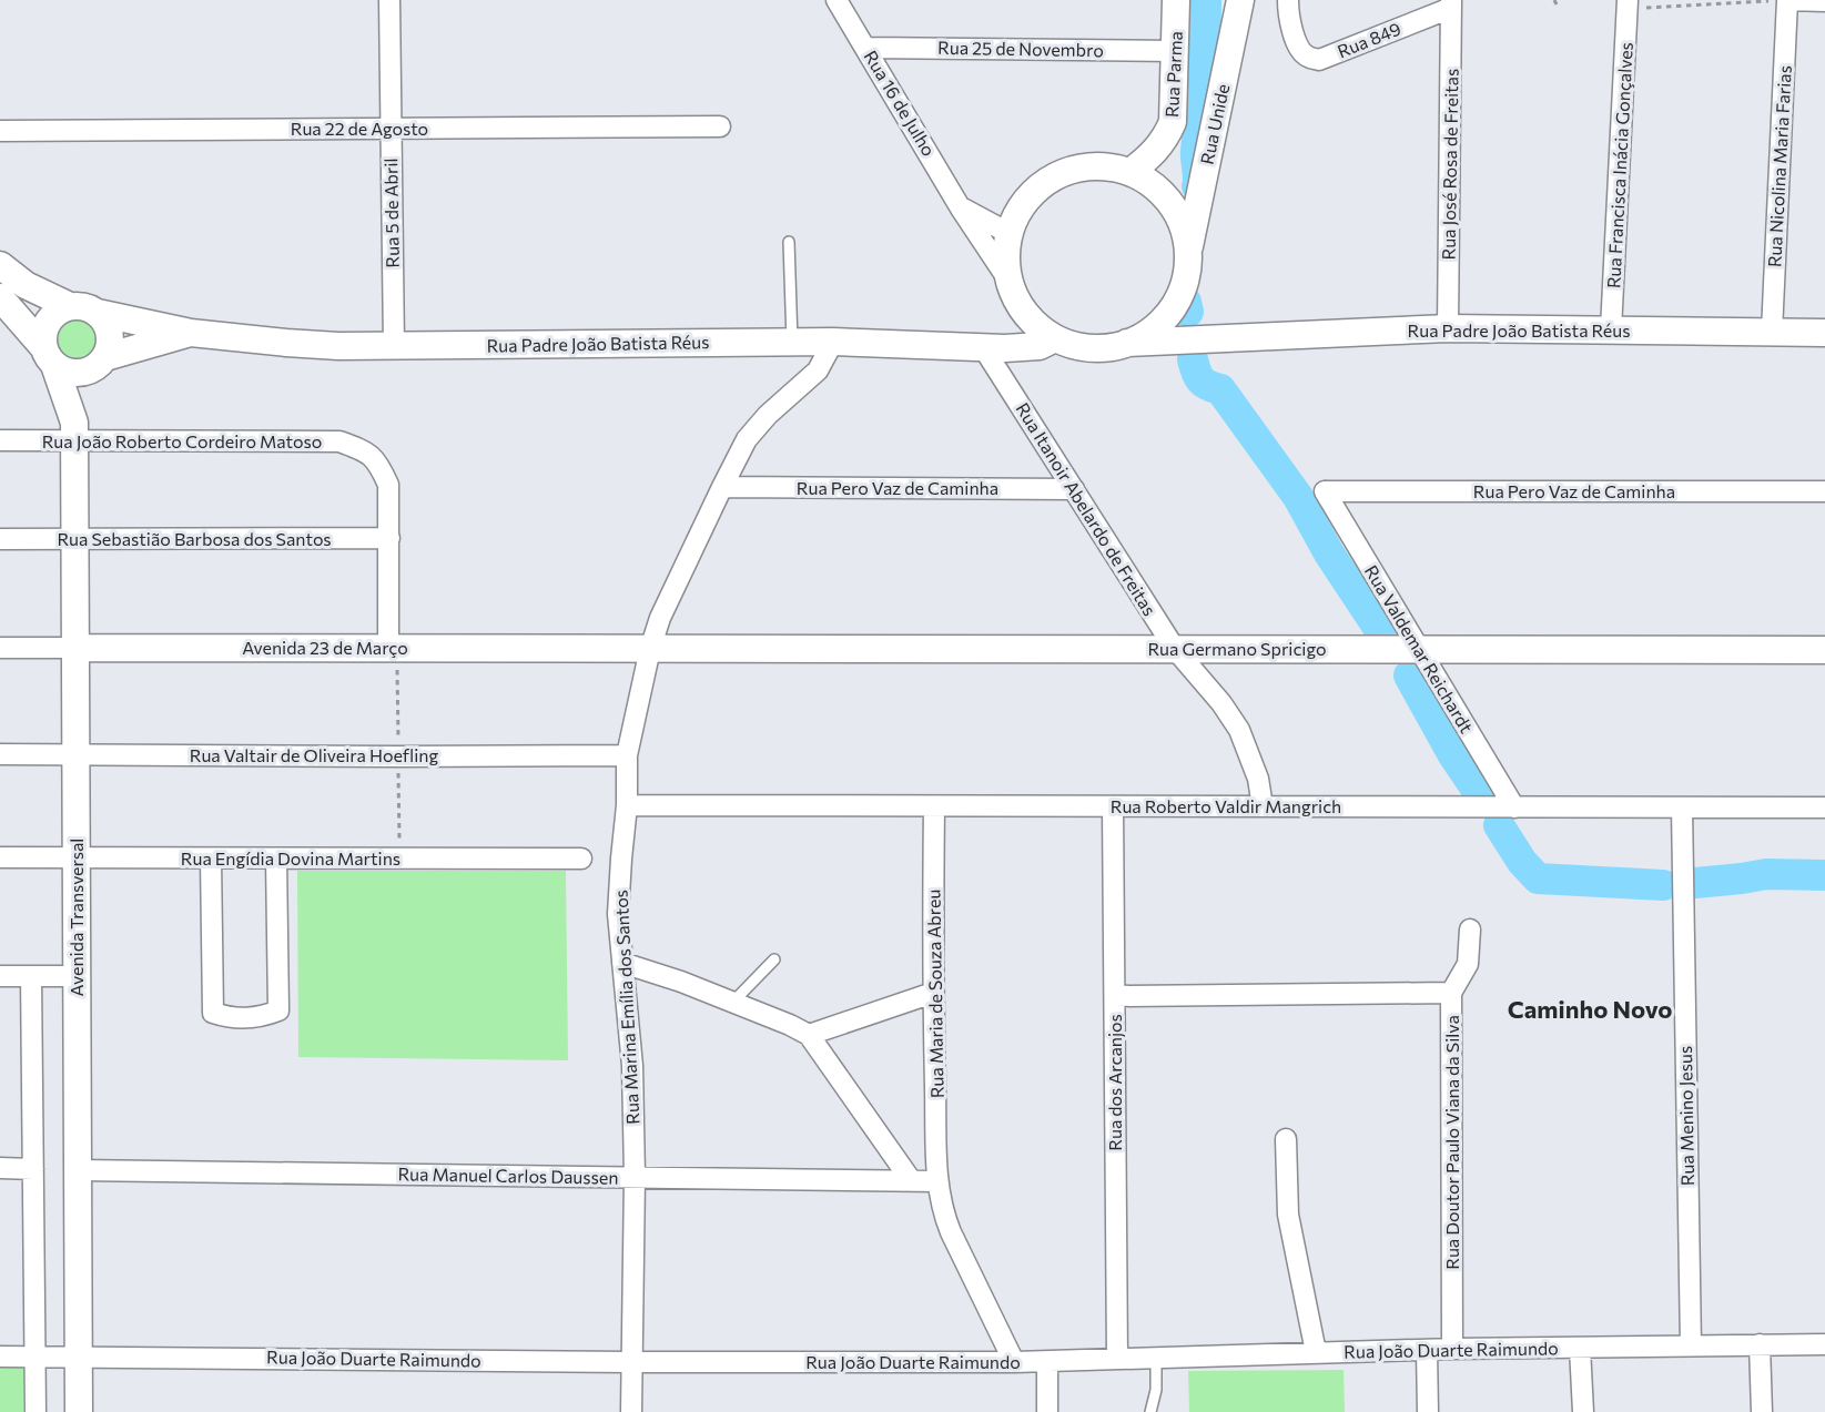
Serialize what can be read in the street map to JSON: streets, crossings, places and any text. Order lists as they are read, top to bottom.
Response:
{
  "streets": {
    "main road": [
      "Rua Parma",
      "Rua Unide",
      "Rua Padre João Batista Réus",
      "Avenida 23 de Março",
      "Rua Germano Spricigo",
      "Avenida Transversal"
    ],
    "street": [
      "Rua 849",
      "Rua 25 de Novembro",
      "Rua 16 de Julho",
      "Rua 22 de Agosto",
      "Rua José Rosa de Freitas",
      "Rua Francisca Inácia Gonçalves",
      "Rua Nicolina Maria Farias",
      "Rua 5 de Abril",
      "Rua João Roberto Cordeiro Matoso",
      "Rua Pero Vaz de Caminha",
      "Rua Itanoir Abelardo de Freitas",
      "Rua Sebastião Barbosa dos Santos",
      "Rua Valdemar Reichardt",
      "Rua Valtair de Oliveira Hoefling",
      "Rua Roberto Valdir Mangrich",
      "Rua Engídia Dovina Martins",
      "Rua Maria de Souza Abreu",
      "Rua Marina Emília dos Santos",
      "Rua dos Arcanjos",
      "Rua Menino Jesus",
      "Rua Doutor Paulo Viana da Silva",
      "Rua Manuel Carlos Daussen",
      "Rua João Duarte Raimundo"
    ]
  },
  "crossings": [
    ["Rua 849", "Rua José Rosa de Freitas"],
    ["Rua 25 de Novembro", "Rua Parma"],
    ["Rua 25 de Novembro", "Rua 16 de Julho"],
    ["Rua Parma", "Rua 16 de Julho"],
    ["Rua Parma", "Rua Unide"],
    ["Rua Parma", "Rua Padre João Batista Réus"],
    ["Rua 16 de Julho", "Rua Unide"],
    ["Rua 16 de Julho", "Rua Padre João Batista Réus"],
    ["Rua Unide", "Rua Padre João Batista Réus"],
    ["Rua 22 de Agosto", "Rua 5 de Abril"],
    ["Rua José Rosa de Freitas", "Rua Padre João Batista Réus"],
    ["Rua Francisca Inácia Gonçalves", "Rua Padre João Batista Réus"],
    ["Rua Nicolina Maria Farias", "Rua Padre João Batista Réus"],
    ["Rua 5 de Abril", "Rua Padre João Batista Réus"],
    ["Rua Padre João Batista Réus", "Rua Itanoir Abelardo de Freitas"],
    ["Rua Padre João Batista Réus", "Avenida Transversal"],
    ["Rua Padre João Batista Réus", "Rua Marina Emília dos Santos"],
    ["Rua João Roberto Cordeiro Matoso", "Rua Sebastião Barbosa dos Santos"],
    ["Rua João Roberto Cordeiro Matoso", "Avenida Transversal"],
    ["Rua Pero Vaz de Caminha", "Rua Itanoir Abelardo de Freitas"],
    ["Rua Pero Vaz de Caminha", "Rua Valdemar Reichardt"],
    ["Rua Pero Vaz de Caminha", "Rua Marina Emília dos Santos"],
    ["Rua Itanoir Abelardo de Freitas", "Rua Germano Spricigo"],
    ["Rua Itanoir Abelardo de Freitas", "Rua Roberto Valdir Mangrich"],
    ["Rua Sebastião Barbosa dos Santos", "Avenida Transversal"],
    ["Avenida 23 de Março", "Rua Germano Spricigo"],
    ["Avenida 23 de Março", "Avenida Transversal"],
    ["Avenida 23 de Março", "Rua Marina Emília dos Santos"],
    ["Rua Germano Spricigo", "Rua Valdemar Reichardt"],
    ["Rua Germano Spricigo", "Rua Marina Emília dos Santos"],
    ["Rua Valdemar Reichardt", "Rua Roberto Valdir Mangrich"],
    ["Rua Valtair de Oliveira Hoefling", "Avenida Transversal"],
    ["Rua Valtair de Oliveira Hoefling", "Rua Marina Emília dos Santos"],
    ["Rua Roberto Valdir Mangrich", "Rua Maria de Souza Abreu"],
    ["Rua Roberto Valdir Mangrich", "Rua Marina Emília dos Santos"],
    ["Rua Roberto Valdir Mangrich", "Rua dos Arcanjos"],
    ["Rua Roberto Valdir Mangrich", "Rua Menino Jesus"],
    ["Rua Engídia Dovina Martins", "Avenida Transversal"],
    ["Avenida Transversal", "Rua Manuel Carlos Daussen"],
    ["Avenida Transversal", "Rua João Duarte Raimundo"],
    ["Rua Maria de Souza Abreu", "Rua Manuel Carlos Daussen"],
    ["Rua Maria de Souza Abreu", "Rua João Duarte Raimundo"],
    ["Rua Marina Emília dos Santos", "Rua Manuel Carlos Daussen"],
    ["Rua Marina Emília dos Santos", "Rua João Duarte Raimundo"],
    ["Rua dos Arcanjos", "Rua Doutor Paulo Viana da Silva"],
    ["Rua dos Arcanjos", "Rua João Duarte Raimundo"],
    ["Rua Menino Jesus", "Rua João Duarte Raimundo"],
    ["Rua Doutor Paulo Viana da Silva", "Rua João Duarte Raimundo"]
  ],
  "districts": ["Caminho Novo"]
}
